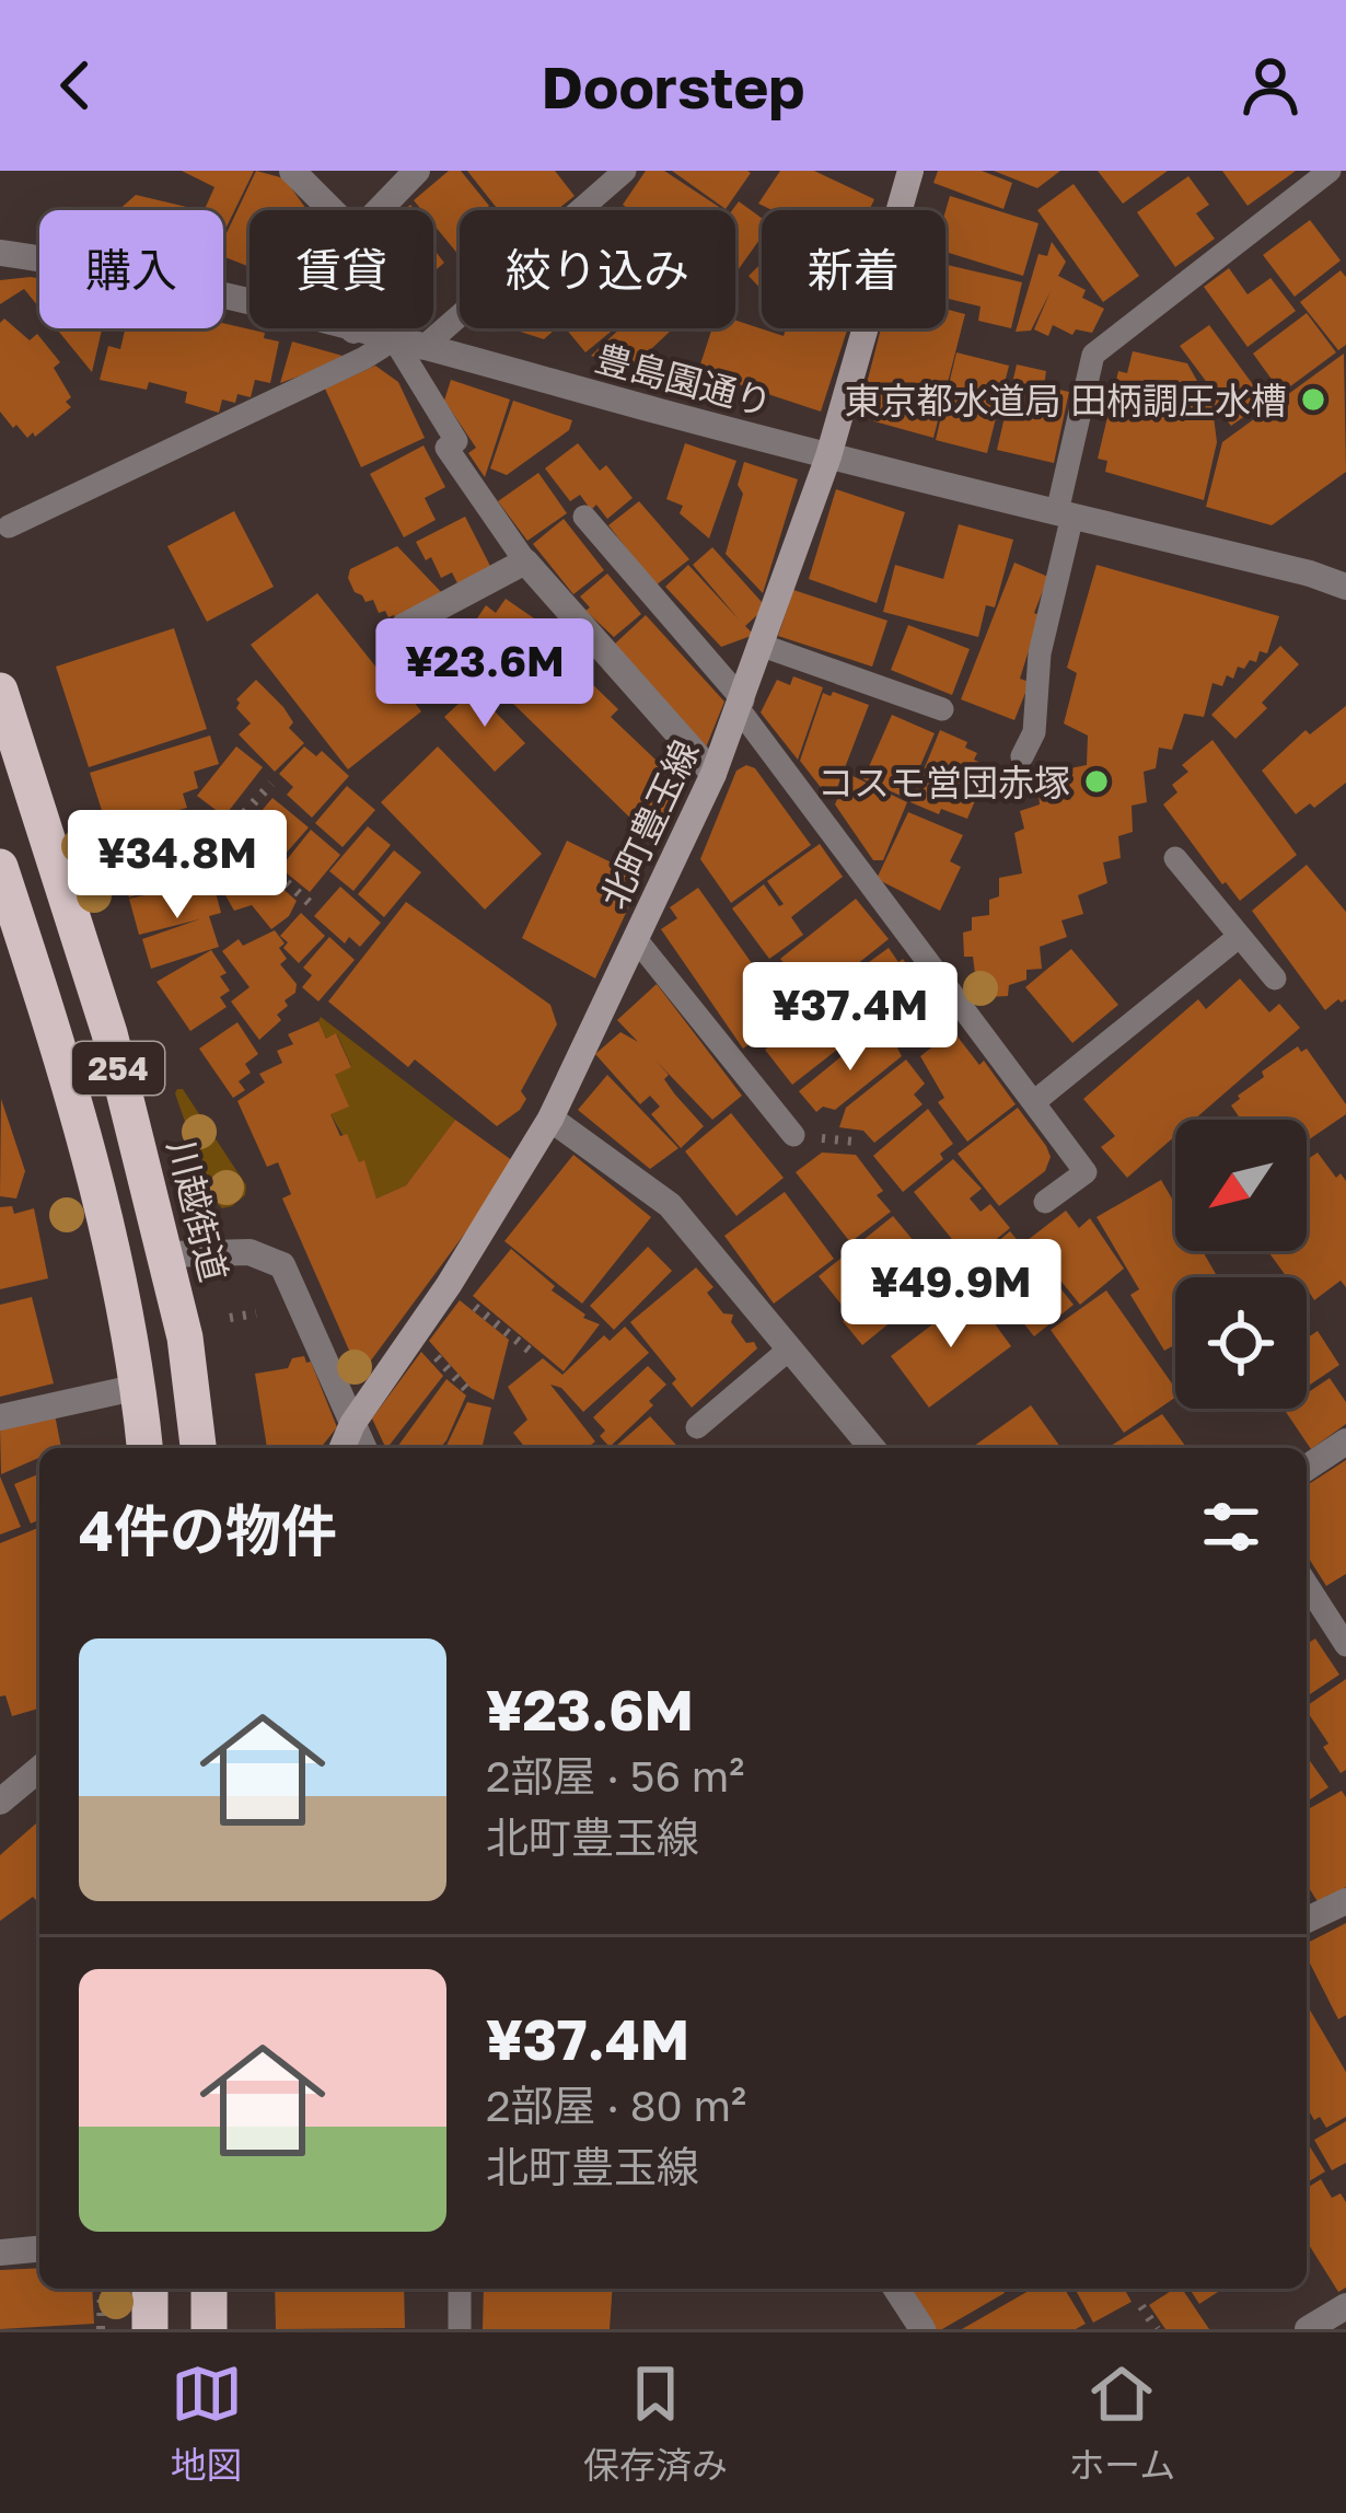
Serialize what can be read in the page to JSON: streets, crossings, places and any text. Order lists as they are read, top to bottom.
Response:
{
  "streets": {
    "highway": ["254", "川越街道"],
    "main road": ["北町豊玉線"],
    "street": ["豊島園通り"]
  },
  "crossings": [
    ["豊島園通り", "北町豊玉線"]
  ],
  "places": ["東京都水道局 田柄調圧水槽", "コスモ営団赤塚"],
  "north": "bottom left",
  "page": {
    "header": "Doorstep",
    "chip": [
      "購入",
      "賃貸",
      "絞り込み",
      "新着"
    ],
    "price": [
      "¥23.6M",
      "¥34.8M",
      "¥37.4M",
      "¥49.9M"
    ],
    "heading": "4件の物件",
    "list": [
      {
        "name": "¥23.6M",
        "note": "2部屋 · 56 m² · 北町豊玉線"
      },
      {
        "name": "¥37.4M",
        "note": "2部屋 · 80 m² · 北町豊玉線"
      }
    ],
    "tabs": ["地図", "保存済み", "ホーム"]
  }
}
